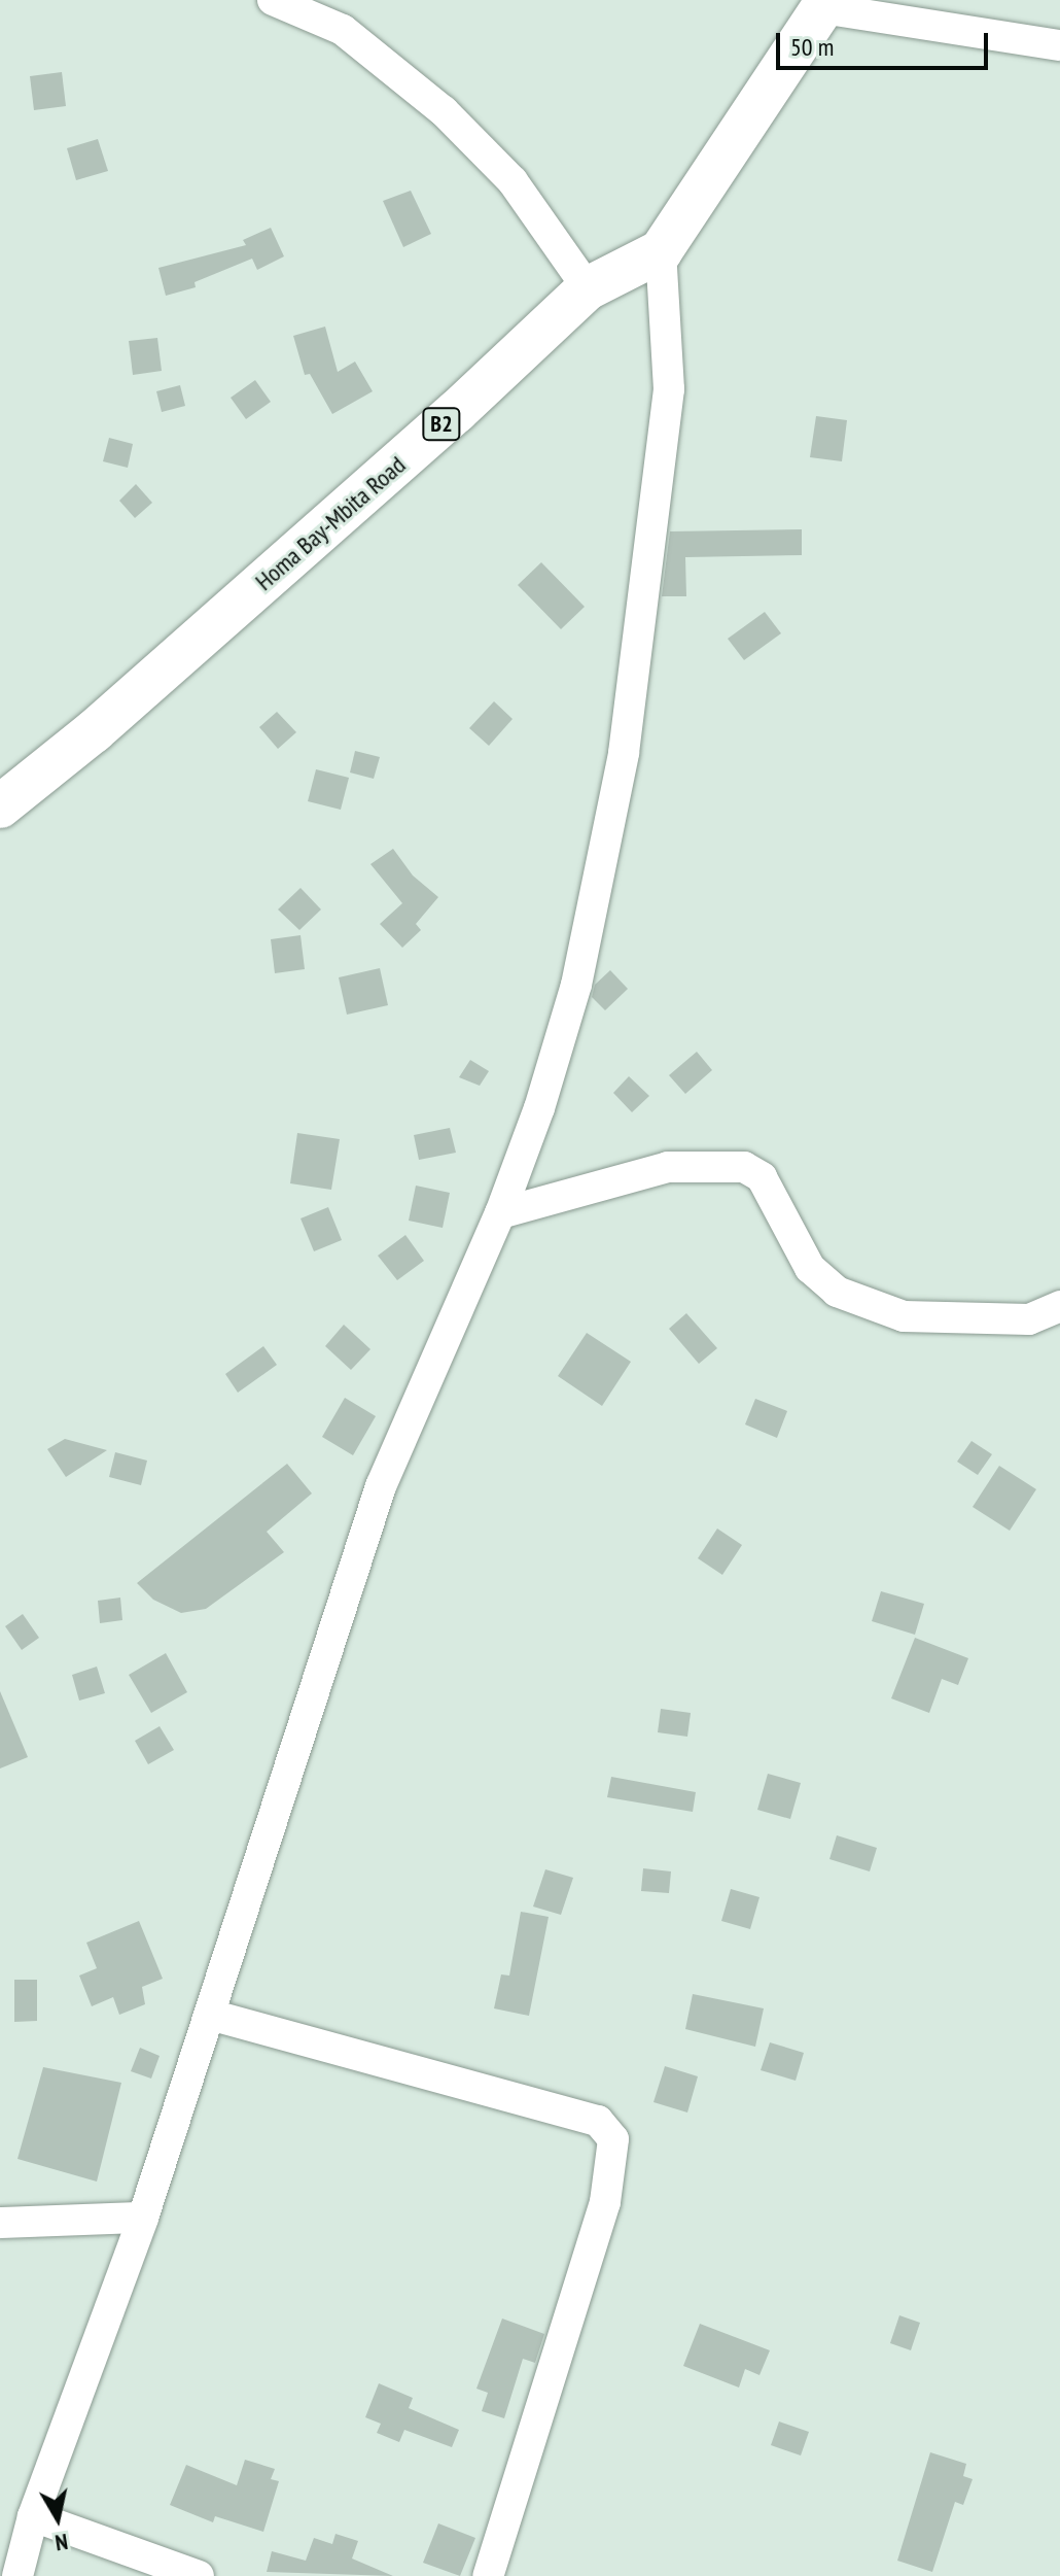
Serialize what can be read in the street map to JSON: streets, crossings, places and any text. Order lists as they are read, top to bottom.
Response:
{
  "streets": {
    "highway": ["B2", "Homa Bay-Mbita Road"]
  },
  "scale_bar": "50 m",
  "north": "bottom"
}
